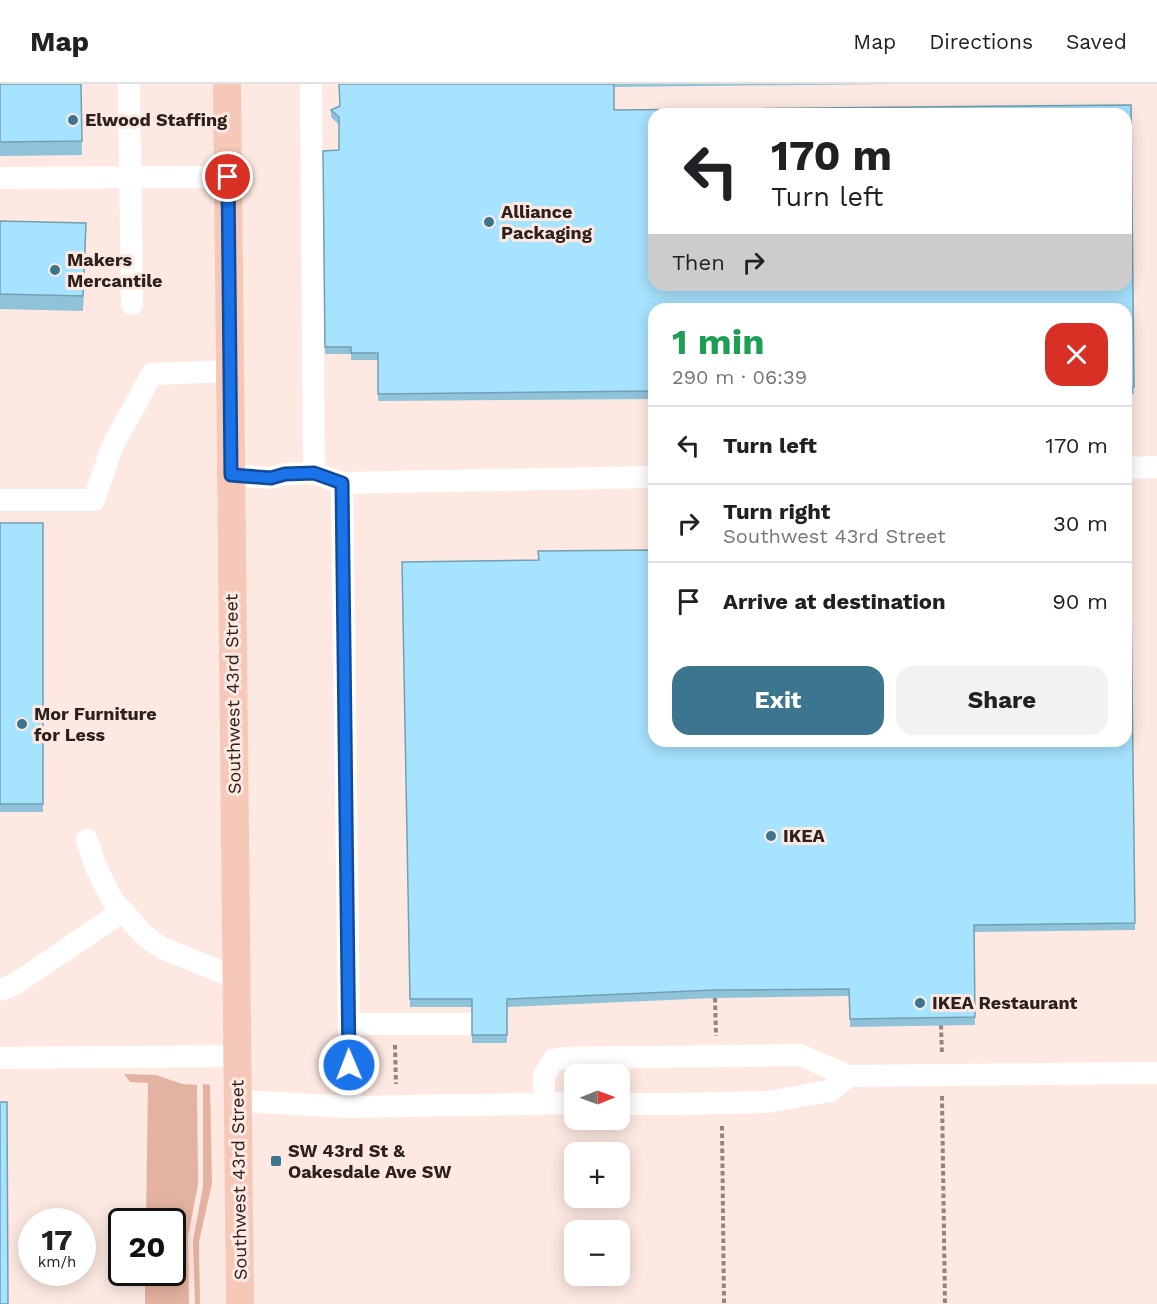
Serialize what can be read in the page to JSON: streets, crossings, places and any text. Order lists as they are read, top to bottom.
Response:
{
  "streets": {
    "main road": ["Southwest 43rd Street"]
  },
  "places": {
    "other": [
      "Elwood Staffing",
      "Alliance Packaging",
      "Makers Mercantile",
      "Mor Furniture for Less",
      "IKEA",
      "IKEA Restaurant"
    ],
    "transit": ["SW 43rd St & Oakesdale Ave SW"]
  },
  "north": "right",
  "page": {
    "header": "Map",
    "nav": ["Map", "Directions", "Saved"],
    "turn": ["170 m", "Turn left"],
    "then": "Then",
    "heading": ["1 min", "290 m · 06:39"],
    "list": [
      {
        "name": "Turn left",
        "value": "170 m"
      },
      {
        "name": "Turn right",
        "note": "Southwest 43rd Street",
        "value": "30 m"
      },
      {
        "name": "Arrive at destination",
        "value": "90 m"
      }
    ],
    "buttons": ["Exit", "Share"],
    "map_buttons": ["+", "−"],
    "speed": "17 km/h",
    "limit": "20"
  }
}
